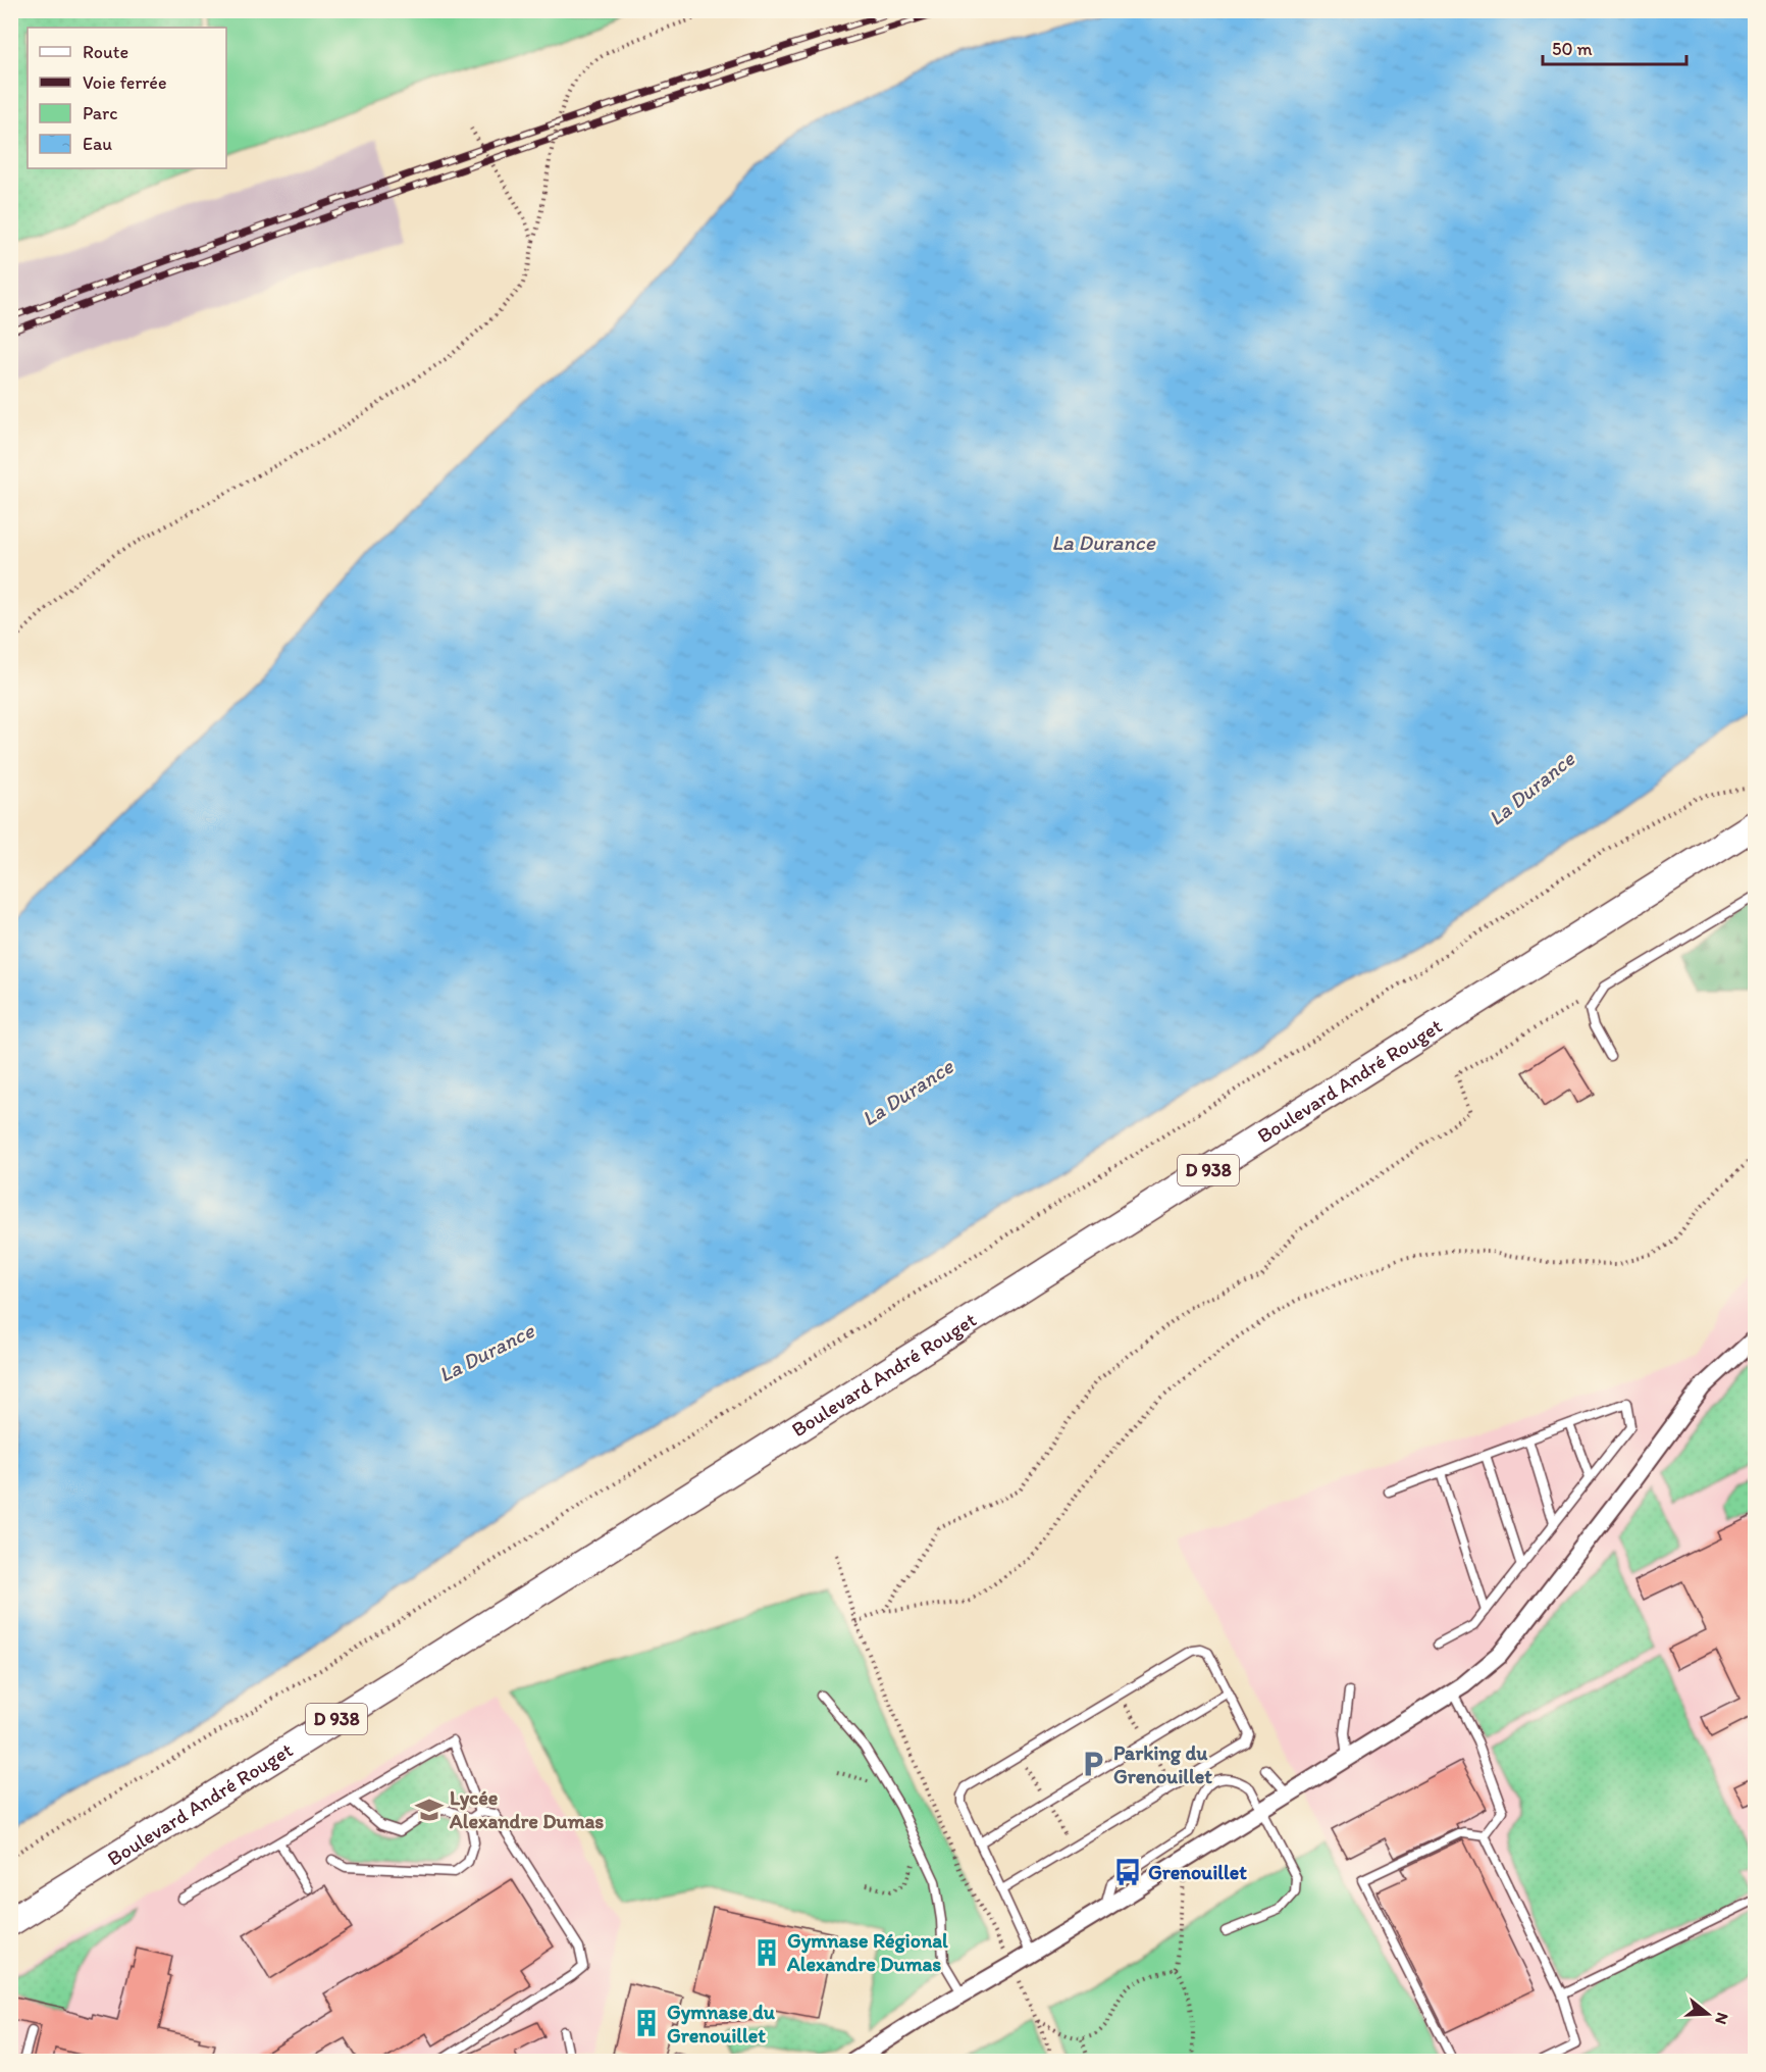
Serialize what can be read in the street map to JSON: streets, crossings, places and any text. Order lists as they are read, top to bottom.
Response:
{
  "streets": {
    "main road": ["Boulevard André Rouget", "D 938"]
  },
  "water": ["La Durance"],
  "places": {
    "parking": ["Parking du Grenouillet"],
    "school or university": ["Lycée Alexandre Dumas"],
    "bus stop": ["Grenouillet"],
    "building": ["Gymnase Régional Alexandre Dumas", "Gymnase du Grenouillet"]
  },
  "legend": [
    "Route",
    "Voie ferrée",
    "Parc",
    "Eau"
  ],
  "scale_bar": "50 m",
  "north": "right"
}
